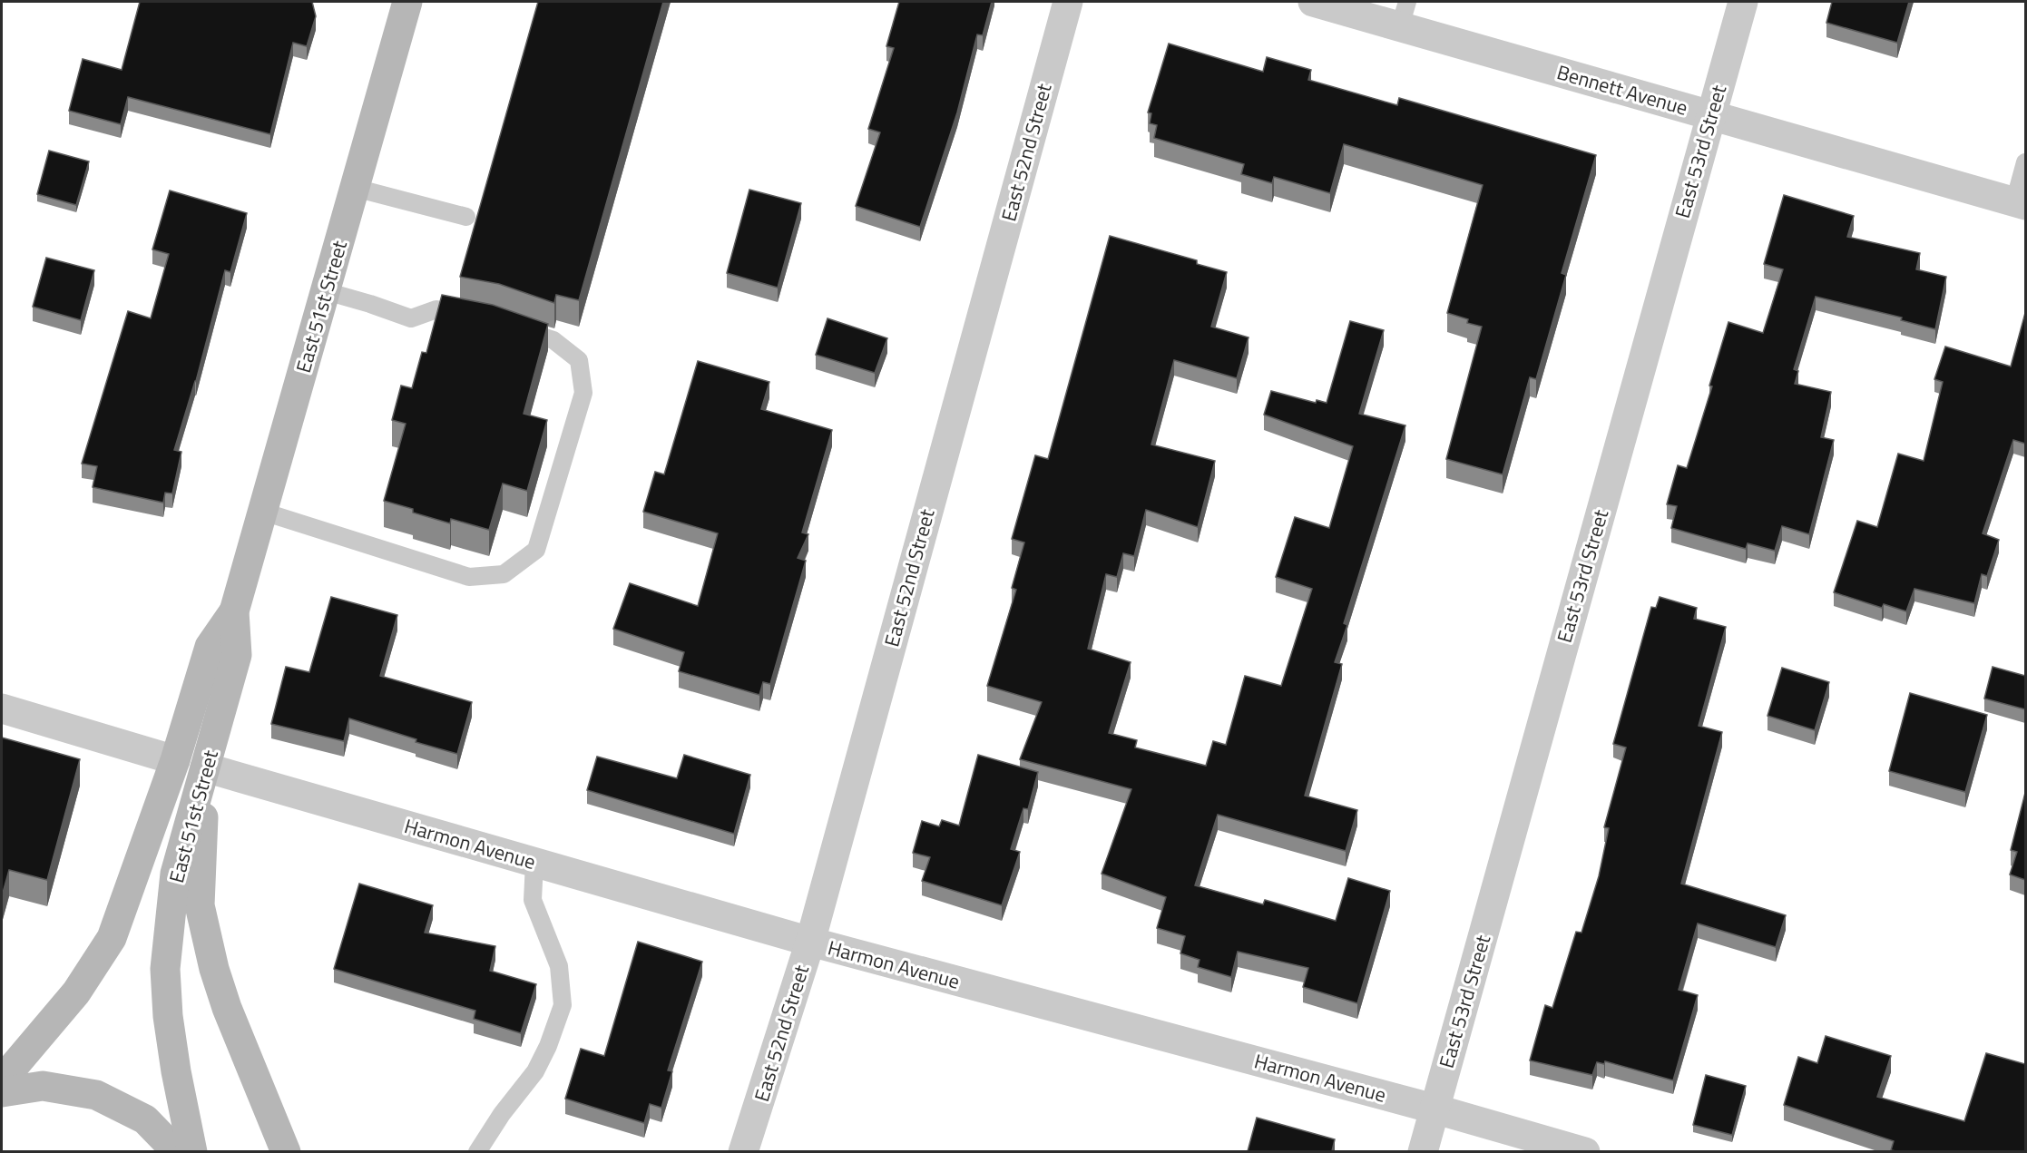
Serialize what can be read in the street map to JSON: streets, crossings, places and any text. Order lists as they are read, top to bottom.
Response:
{
  "streets": {
    "main road": ["East 51st Street"],
    "street": [
      "Bennett Avenue",
      "East 53rd Street",
      "East 52nd Street",
      "Harmon Avenue"
    ]
  },
  "crossings": [
    ["Bennett Avenue", "East 53rd Street"],
    ["East 53rd Street", "Harmon Avenue"],
    ["East 52nd Street", "Harmon Avenue"],
    ["East 51st Street", "Harmon Avenue"]
  ]
}
